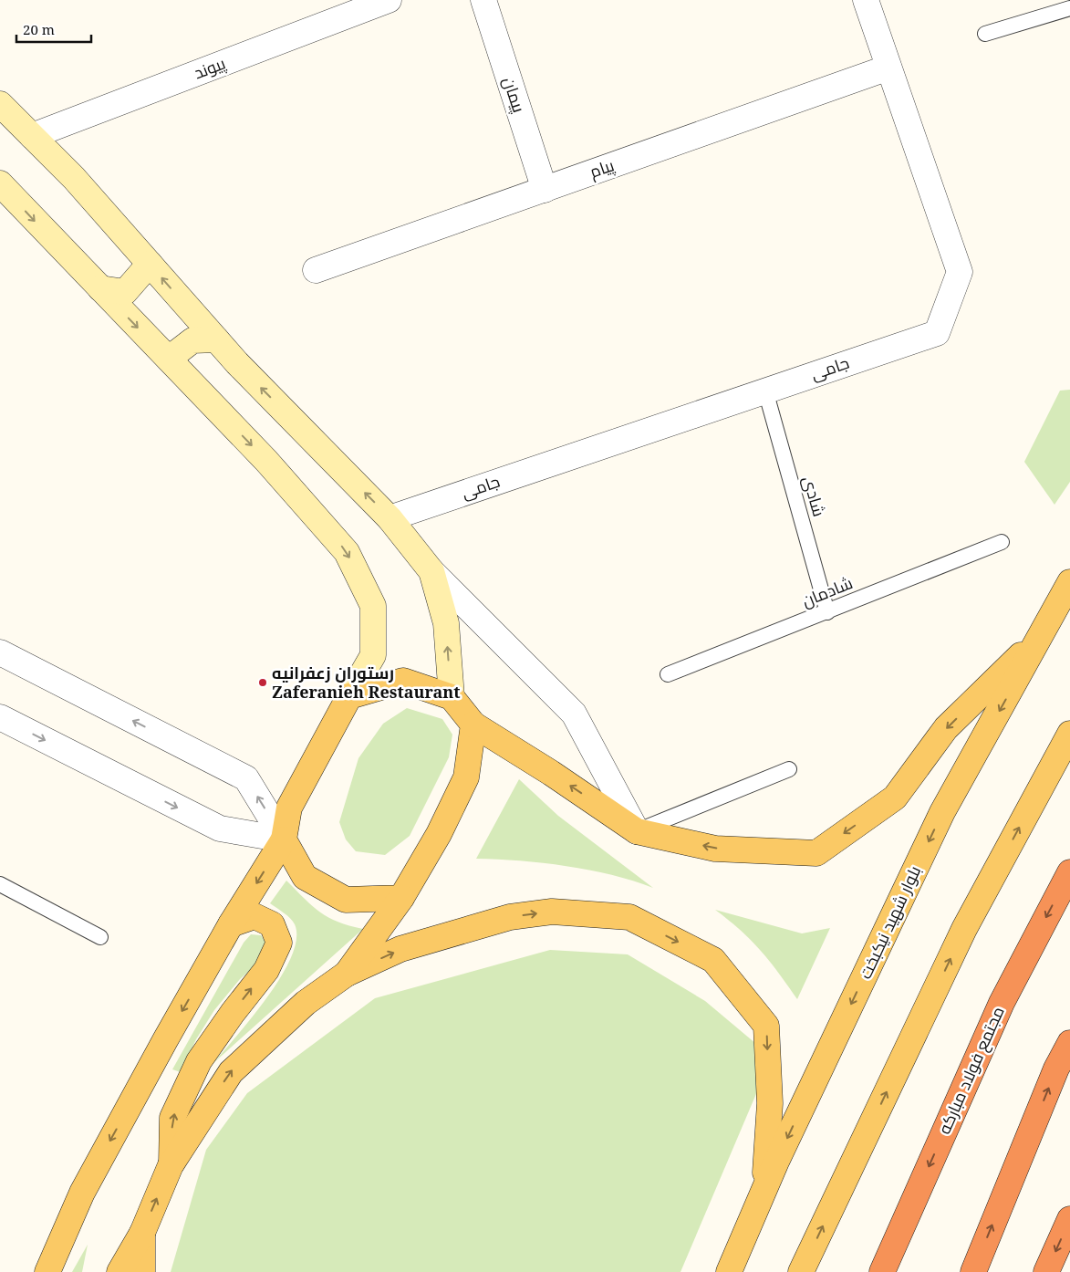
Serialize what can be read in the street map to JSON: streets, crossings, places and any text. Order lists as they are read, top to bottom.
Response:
{
  "streets": {
    "highway": ["مجتمع فولاد مبارکه"],
    "main road": ["بلوار شهید نیکبخت"],
    "street": [
      "پیوند",
      "پیمان",
      "پیام",
      "جامی"
    ],
    "lane": ["شادی", "شادمان"]
  },
  "crossings": [
    ["پیمان", "پیام"],
    ["پیام", "جامی"],
    ["جامی", "شادی"],
    ["شادی", "شادمان"]
  ],
  "places": ["رستوران زعفرانیه Zaferanieh Restaurant"],
  "scale_bar": "20 m"
}
